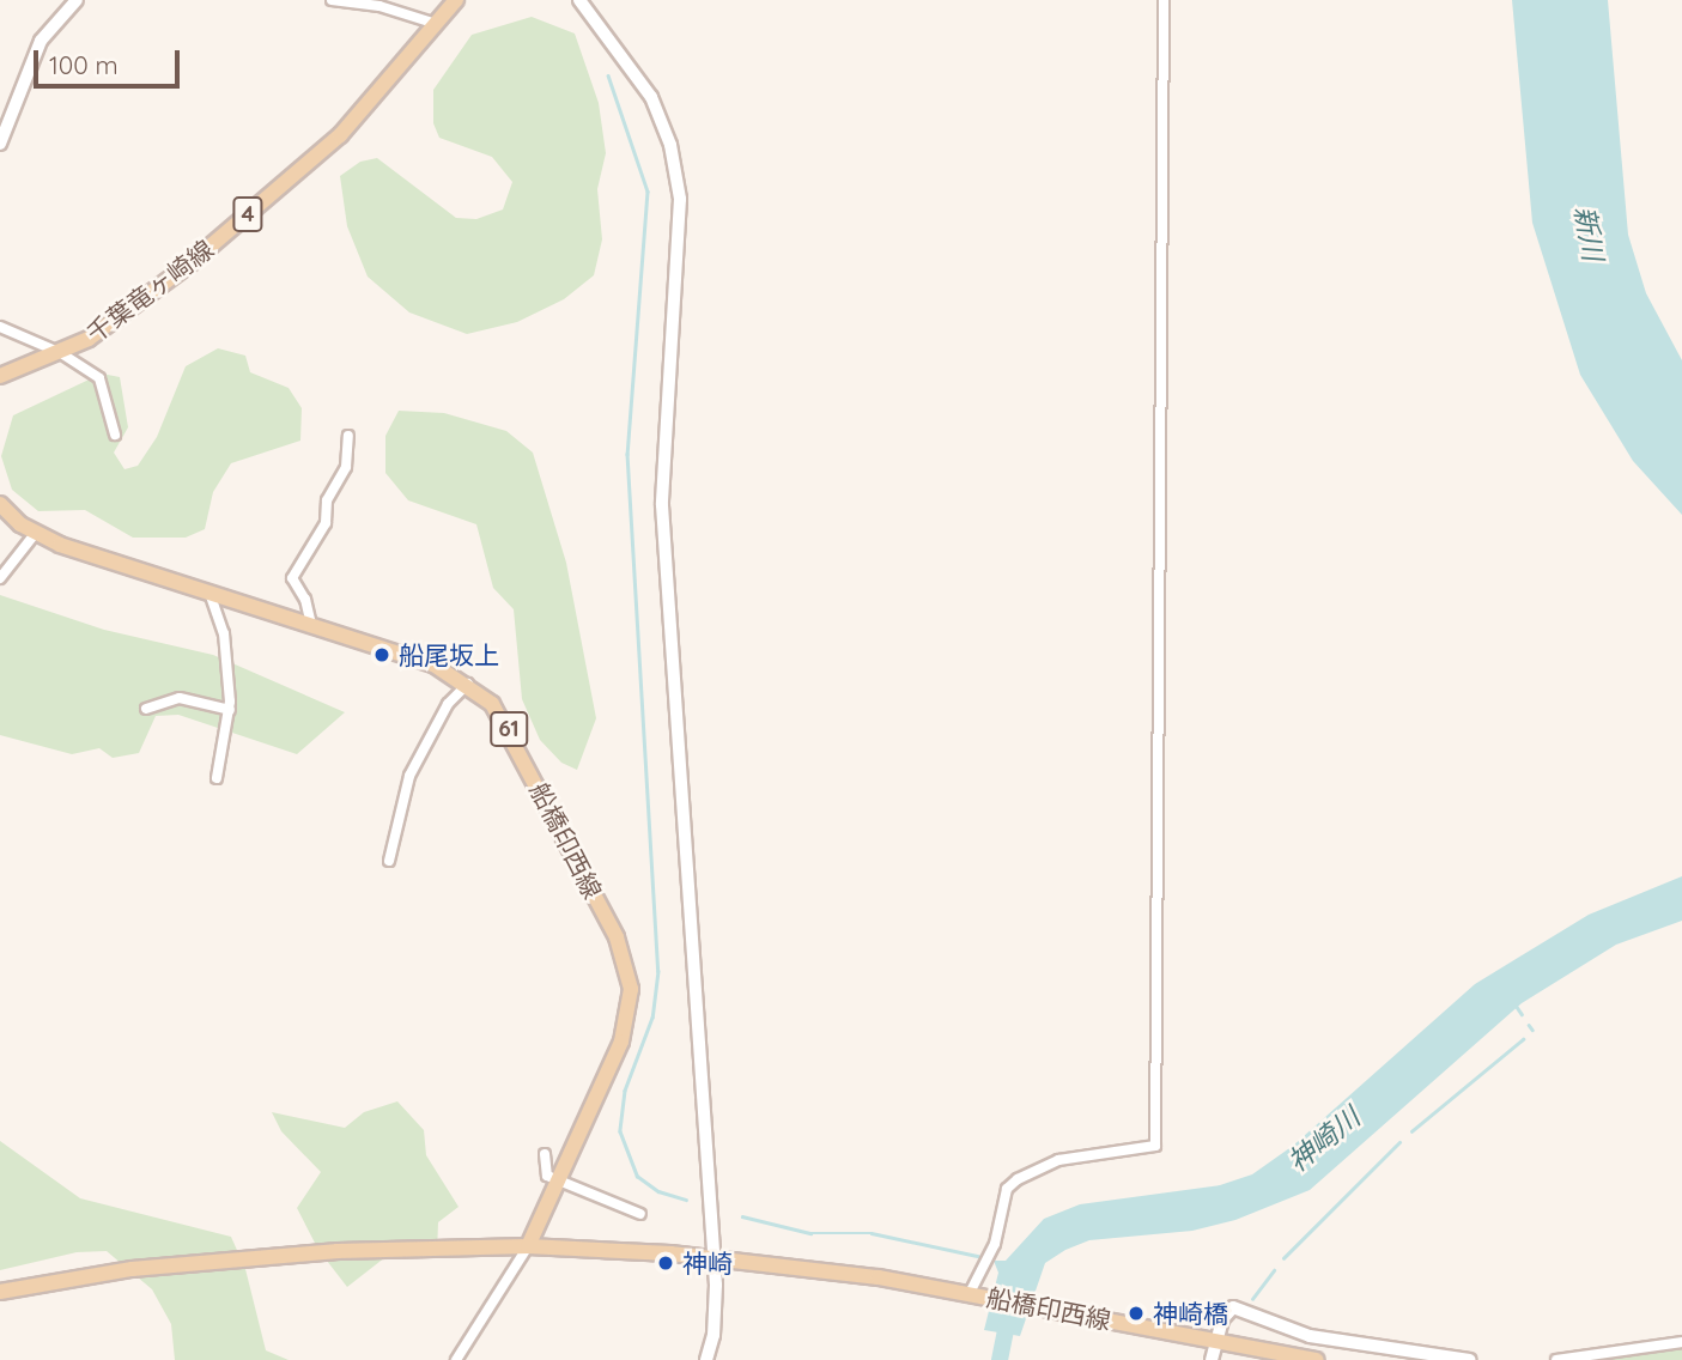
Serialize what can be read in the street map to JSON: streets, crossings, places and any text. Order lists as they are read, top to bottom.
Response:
{
  "streets": {
    "main road": [
      "4",
      "千葉竜ヶ崎線",
      "61",
      "船橋印西線"
    ]
  },
  "water": ["新川", "神崎川"],
  "places": ["船尾坂上", "神崎", "神崎橋"],
  "scale_bar": "100 m"
}
